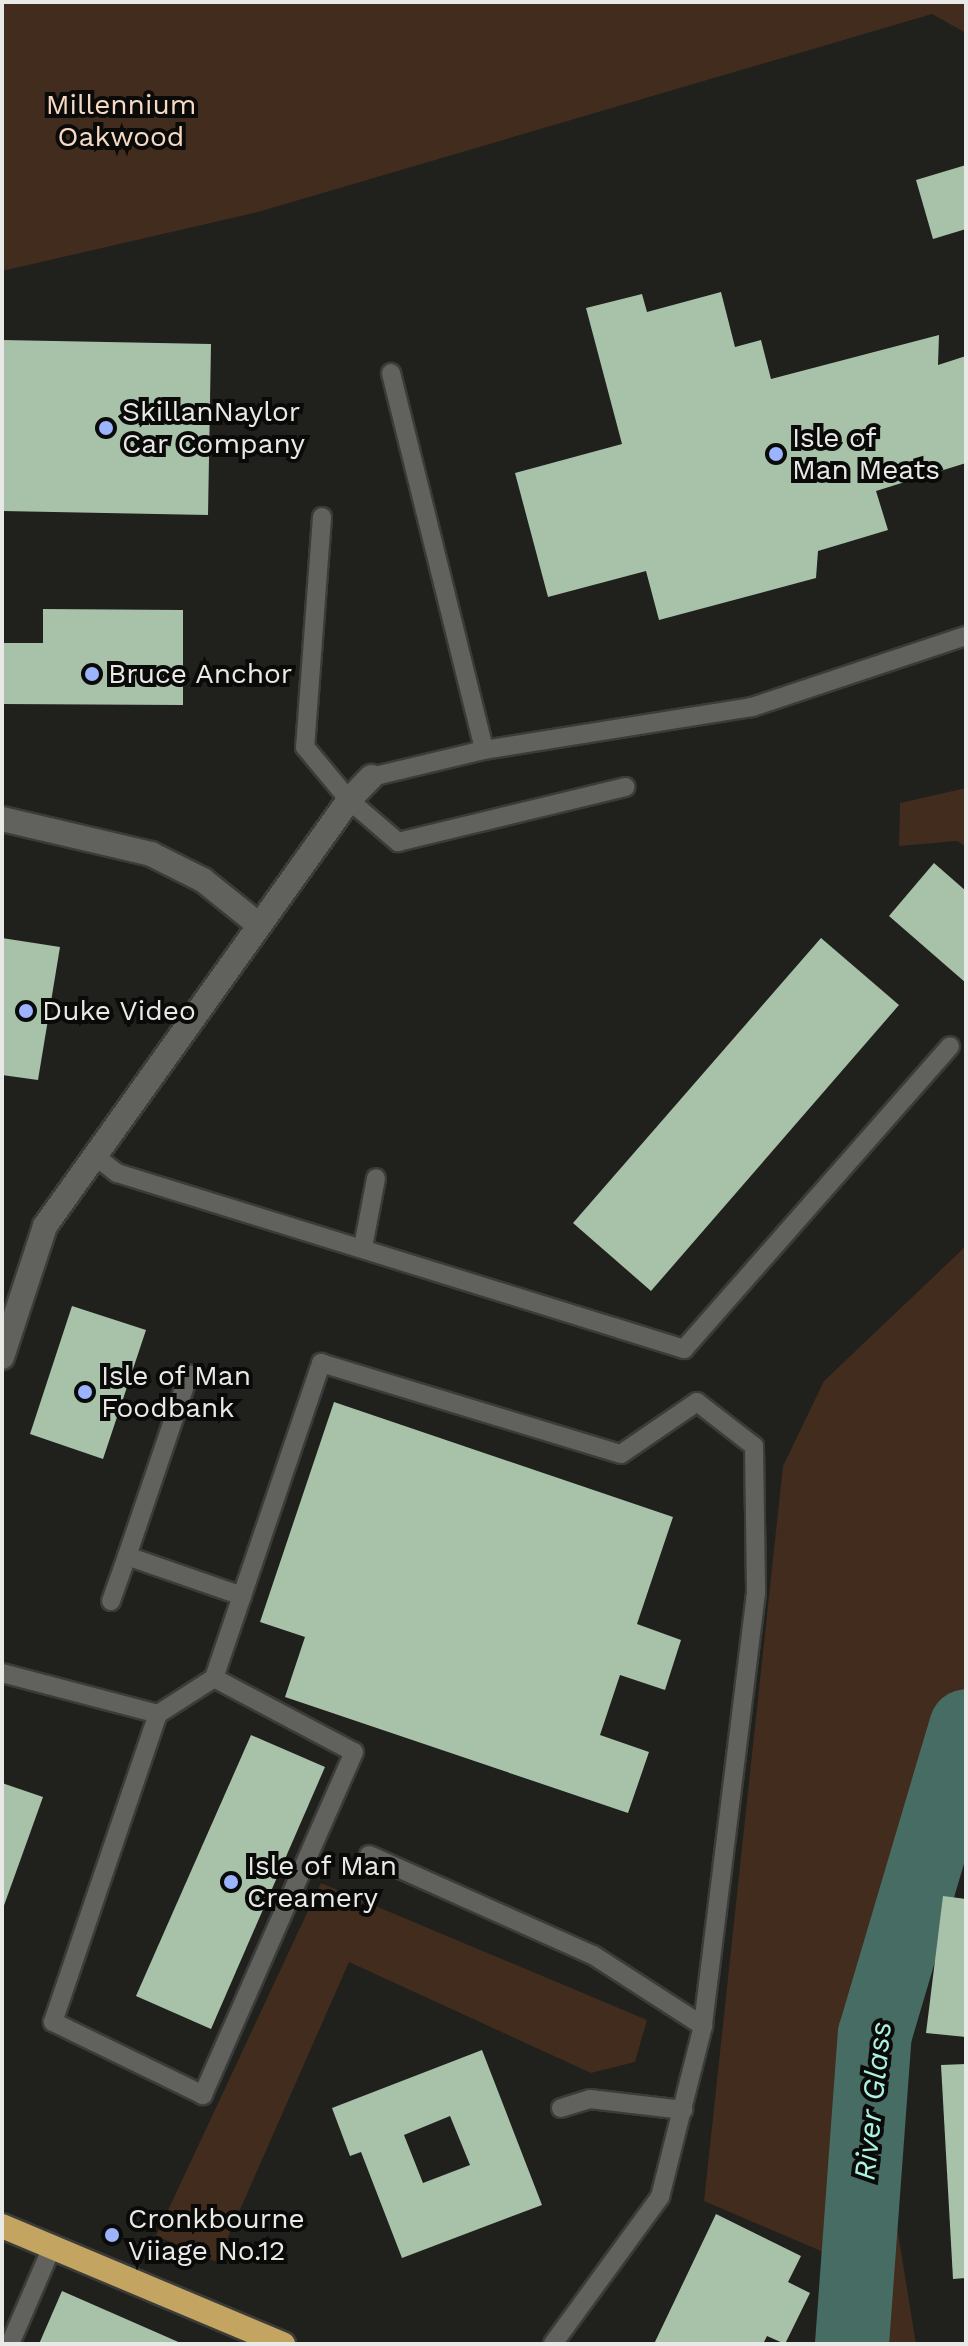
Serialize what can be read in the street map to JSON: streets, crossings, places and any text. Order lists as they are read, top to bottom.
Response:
{
  "water": ["River Glass"],
  "parks": ["Millennium Oakwood"],
  "places": [
    "SkillanNaylor Car Company",
    "Isle of Man Meats",
    "Bruce Anchor",
    "Duke Video",
    "Isle of Man Foodbank",
    "Isle of Man Creamery",
    "Cronkbourne Viiage No.12"
  ]
}
